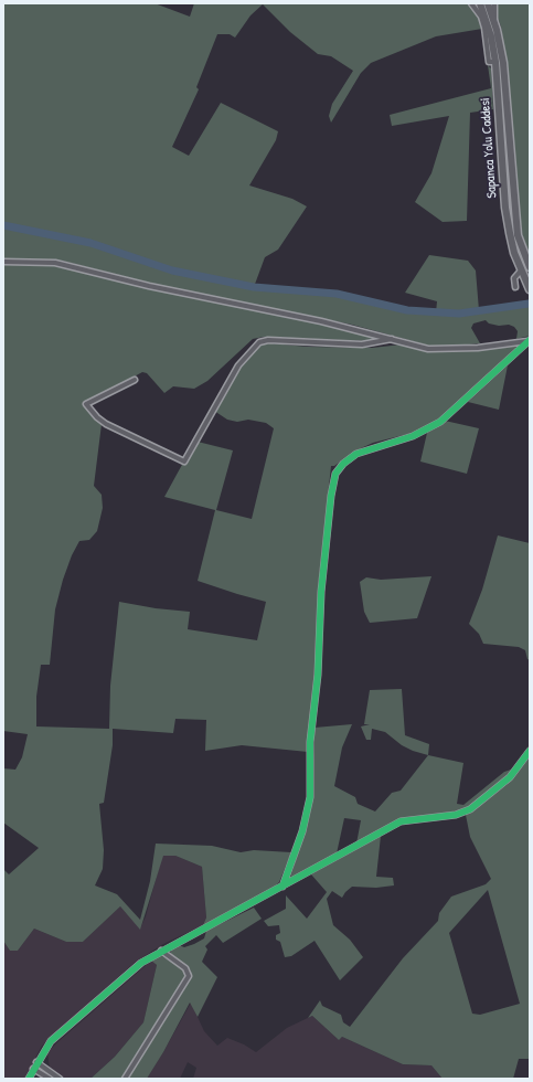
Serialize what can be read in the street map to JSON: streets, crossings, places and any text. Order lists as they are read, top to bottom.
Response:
{
  "streets": {
    "highway": ["Sapanca Yolu Caddesi"]
  }
}
